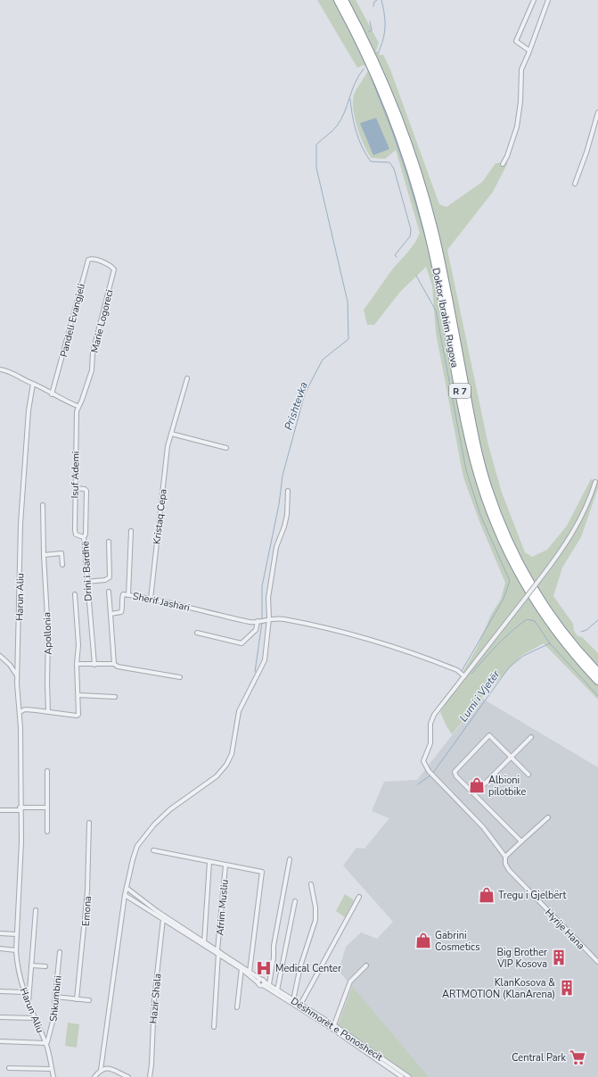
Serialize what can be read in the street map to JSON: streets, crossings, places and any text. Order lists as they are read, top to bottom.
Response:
{
  "streets": {
    "highway": ["Doktor Ibrahim Rugova", "R 7"],
    "street": [
      "Pandeli Evangjeli",
      "Marie Logoreci",
      "Isuf Ademi",
      "Kristaq Cepa",
      "Drini i Bardhë",
      "Harun Aliu",
      "Sherif Jashari",
      "Apollonia",
      "Afrim Musliu",
      "Emona",
      "Hyrije Hana",
      "Shkumbini",
      "Hazir Shala",
      "Dëshmorët e Ponoshecit"
    ]
  },
  "crossings": [
    ["Pandeli Evangjeli", "Marie Logoreci"],
    ["Marie Logoreci", "Isuf Ademi"],
    ["Isuf Ademi", "Drini i Bardhë"],
    ["Kristaq Cepa", "Sherif Jashari"],
    ["Harun Aliu", "Shkumbini"],
    ["Sherif Jashari", "Hyrije Hana"],
    ["Afrim Musliu", "Dëshmorët e Ponoshecit"],
    ["Hazir Shala", "Dëshmorët e Ponoshecit"]
  ],
  "water": ["Prishtevka", "Lumi i Vjetër"],
  "places": {
    "shop": ["Albioni pilotbike", "Tregu i Gjelbërt", "Gabrini Cosmetics"],
    "building": ["Big Brother VIP Kosova", "KlanKosova & ARTMOTION (KlanArena)"],
    "hospital": ["Medical Center"],
    "supermarket": ["Central Park"]
  }
}
